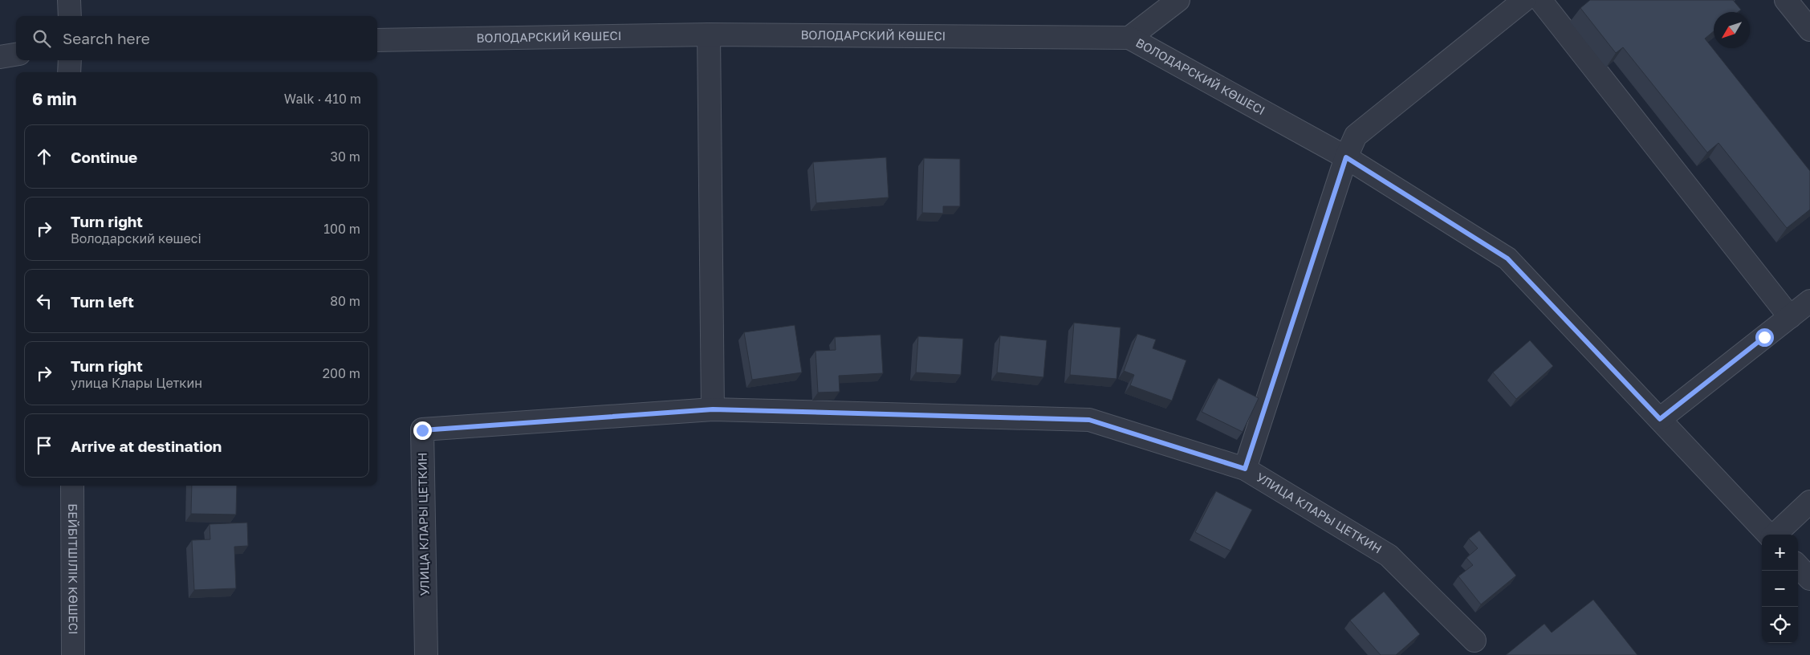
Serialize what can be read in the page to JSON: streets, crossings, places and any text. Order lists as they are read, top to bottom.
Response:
{
  "streets": {
    "street": ["ВОЛОДАРСКИЙ КӨШЕСІ", "УЛИЦА КЛАРЫ ЦЕТКИН", "БЕЙБІТШІЛІК КӨШЕСІ"]
  },
  "north": "bottom left",
  "page": {
    "search": "Search here",
    "heading": ["6 min", "Walk · 410 m"],
    "list": [
      ["Continue", "30 m"],
      ["Turn right", "Володарский көшесі", "100 m"],
      ["Turn left", "80 m"],
      ["Turn right", "улица Клары Цеткин", "200 m"],
      "Arrive at destination"
    ],
    "map_buttons": ["+", "−"]
  }
}
